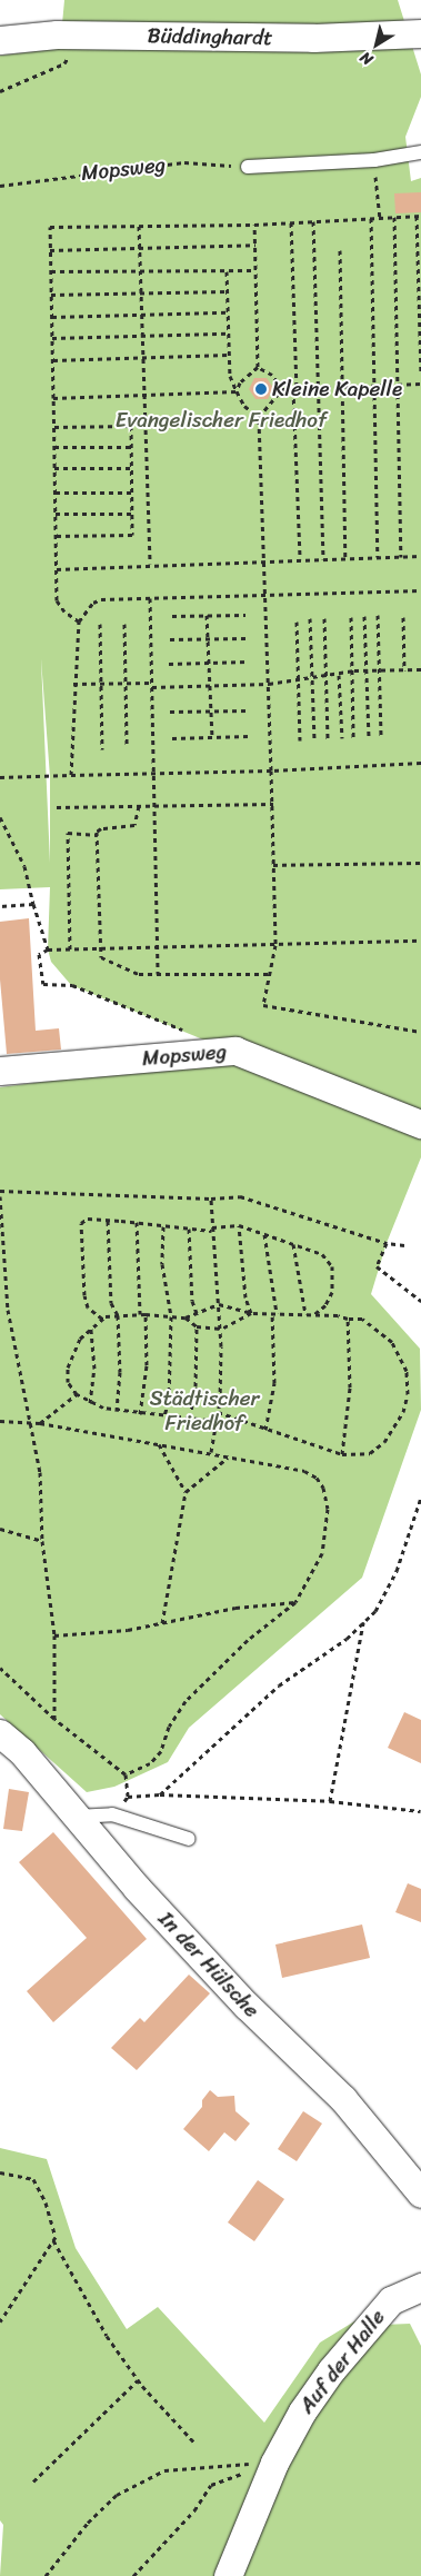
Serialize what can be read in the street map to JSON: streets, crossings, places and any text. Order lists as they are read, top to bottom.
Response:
{
  "streets": {
    "street": [
      "Büddinghardt",
      "Mopsweg",
      "In der Hülsche",
      "Auf der Halle"
    ]
  },
  "parks": ["Evangelischer Friedhof", "Städtischer Friedhof"],
  "places": ["Kleine Kapelle"],
  "north": "bottom left"
}
